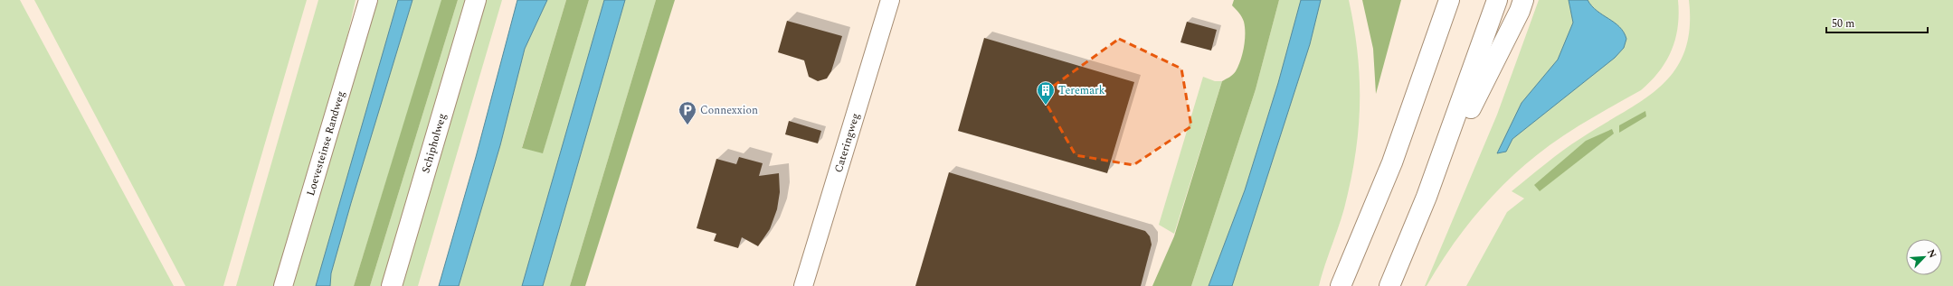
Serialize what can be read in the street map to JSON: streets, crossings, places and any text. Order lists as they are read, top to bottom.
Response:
{
  "streets": {
    "main road": ["Schipholweg"],
    "street": ["Loevesteinse Randweg", "Cateringweg"]
  },
  "places": {
    "building": ["Teremark"],
    "parking": ["Connexxion"]
  },
  "scale_bar": "50 m",
  "north": "top right"
}
